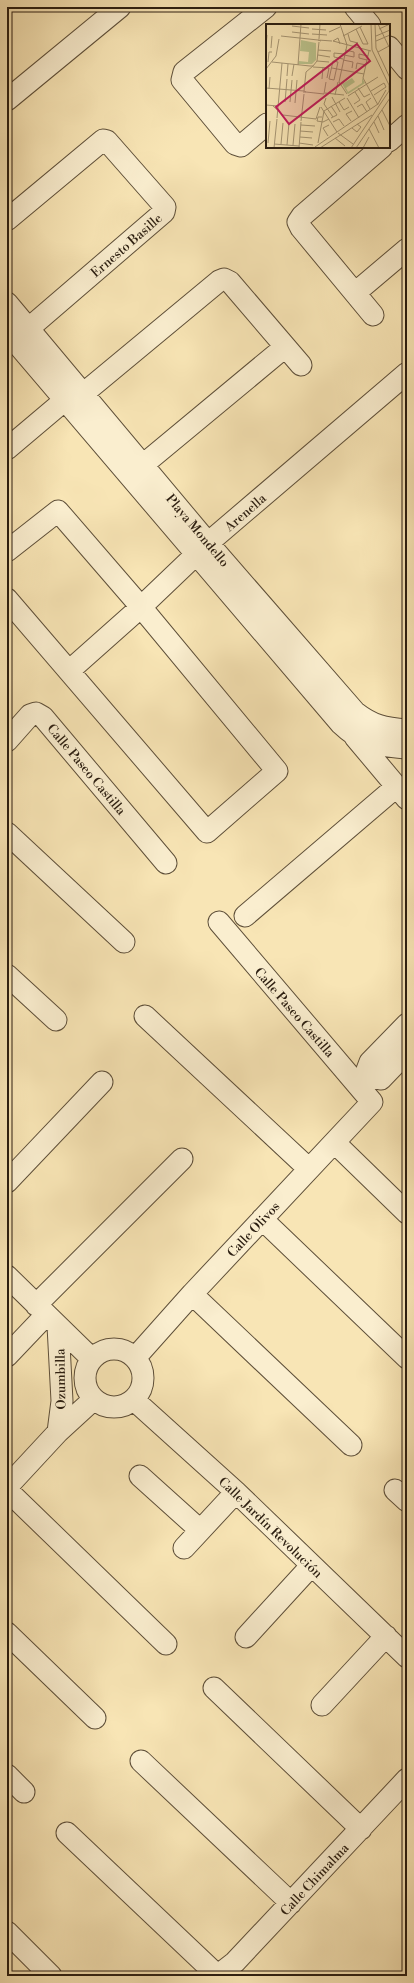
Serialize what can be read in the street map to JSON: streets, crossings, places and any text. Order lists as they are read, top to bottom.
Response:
{
  "streets": {
    "street": [
      "Ernesto Basille",
      "Arenella",
      "Playa Mondello",
      "Calle Paseo Castilla",
      "Calle Olivos",
      "Ozumbilla",
      "Calle Jardín Revolución",
      "Calle Chimalma"
    ]
  },
  "crossings": [
    ["Ernesto Basille", "Playa Mondello"],
    ["Arenella", "Playa Mondello"],
    ["Calle Paseo Castilla", "Calle Olivos"],
    ["Calle Olivos", "Calle Jardín Revolución"]
  ]
}
